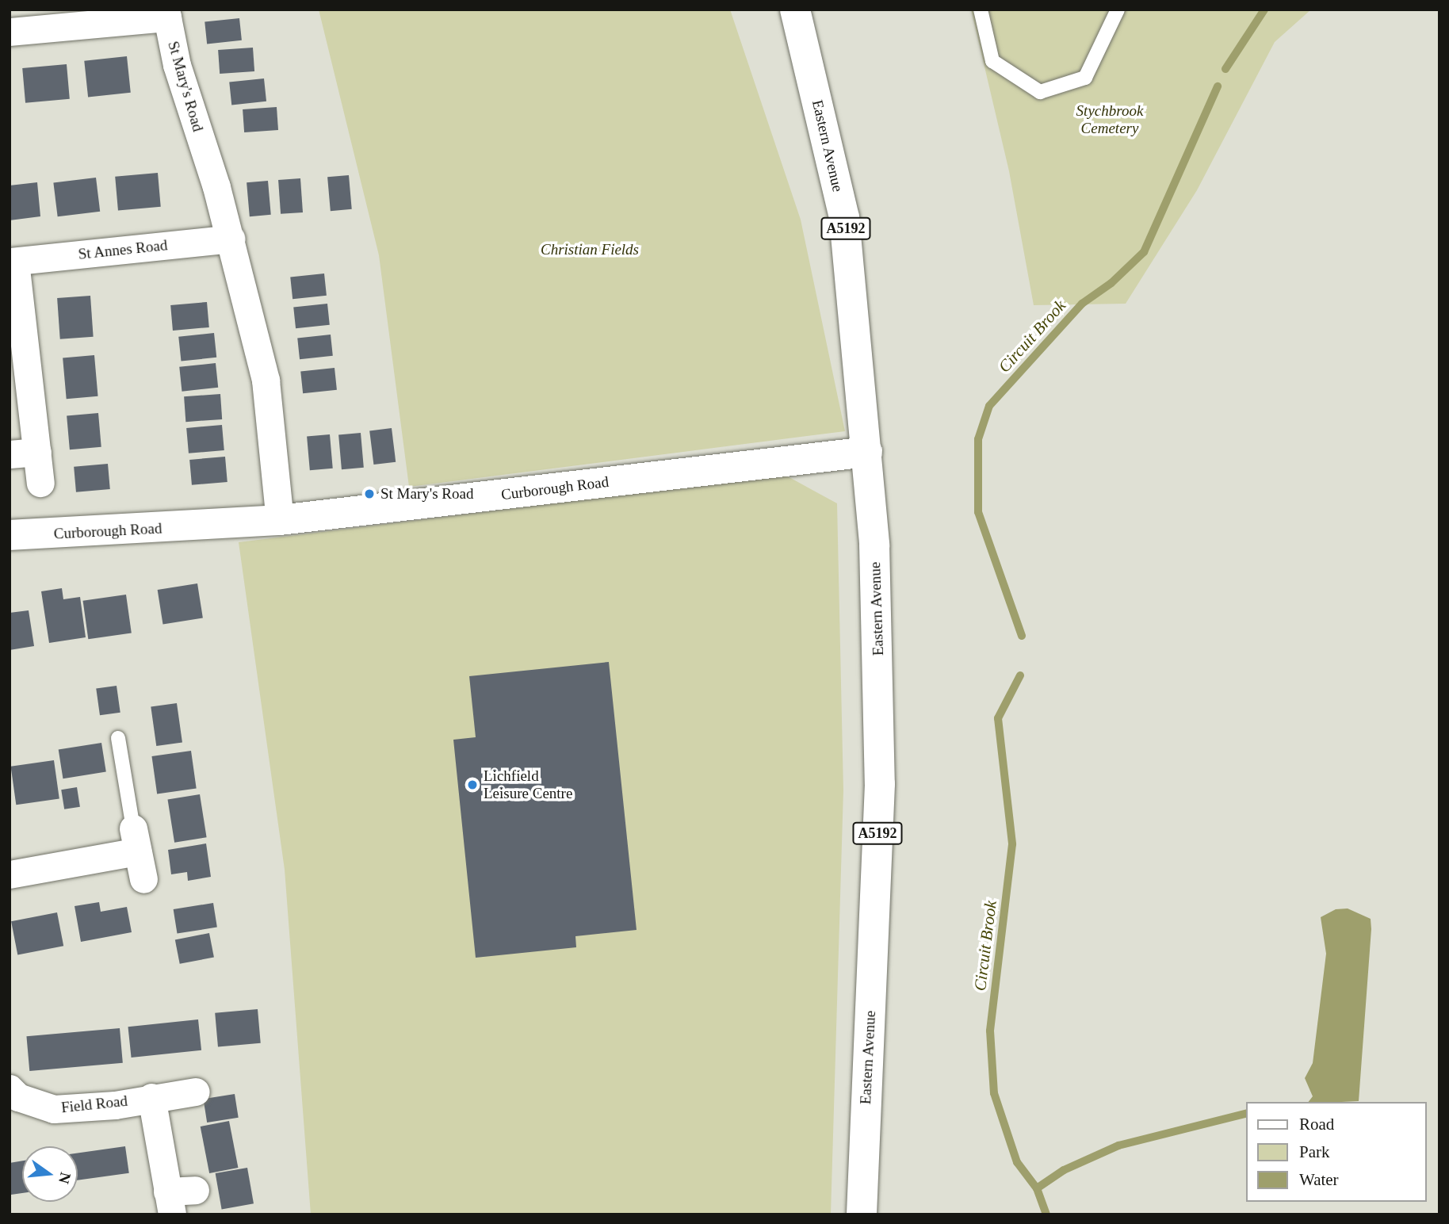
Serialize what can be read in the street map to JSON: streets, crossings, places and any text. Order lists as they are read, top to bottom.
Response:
{
  "streets": {
    "main road": ["Eastern Avenue", "A5192", "Curborough Road"],
    "street": ["St Mary's Road", "St Annes Road", "Field Road"]
  },
  "crossings": [
    ["St Mary's Road", "St Annes Road"],
    ["St Mary's Road", "Curborough Road"],
    ["Eastern Avenue", "Curborough Road"]
  ],
  "water": ["Circuit Brook"],
  "parks": ["Stychbrook Cemetery", "Christian Fields"],
  "places": ["St Mary's Road", "Lichfield Leisure Centre"],
  "legend": ["Road", "Park", "Water"],
  "north": "right"
}
